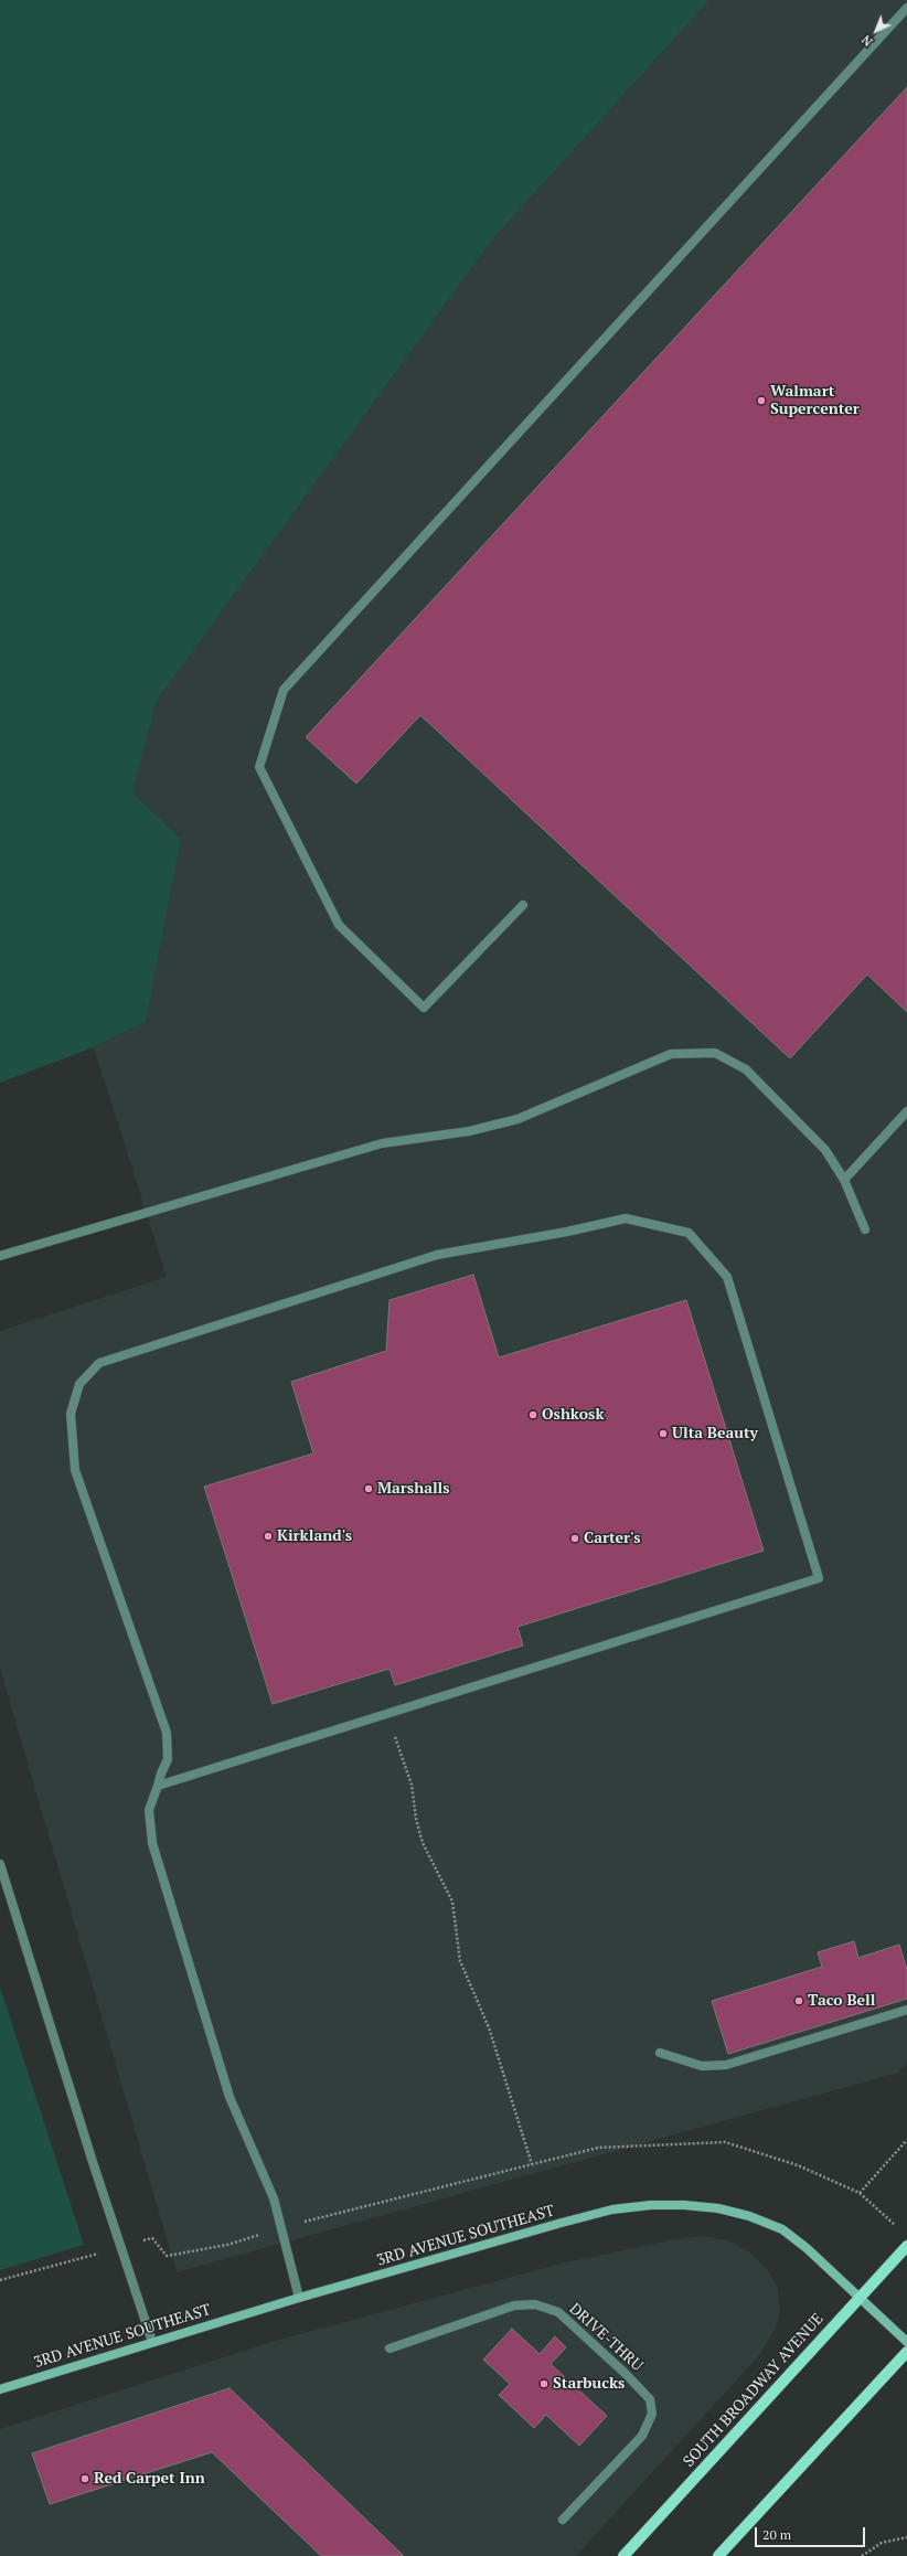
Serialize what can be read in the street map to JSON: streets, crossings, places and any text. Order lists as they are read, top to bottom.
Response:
{
  "streets": {
    "main road": ["3RD AVENUE SOUTHEAST", "SOUTH BROADWAY AVENUE"],
    "street": ["DRIVE-THRU"]
  },
  "crossings": [
    ["3RD AVENUE SOUTHEAST", "SOUTH BROADWAY AVENUE"]
  ],
  "places": [
    "Walmart Supercenter",
    "Oshkosk",
    "Ulta Beauty",
    "Marshalls",
    "Kirkland's",
    "Carter's",
    "Taco Bell",
    "Starbucks",
    "Red Carpet Inn"
  ],
  "scale_bar": "20 m",
  "north": "bottom left"
}
